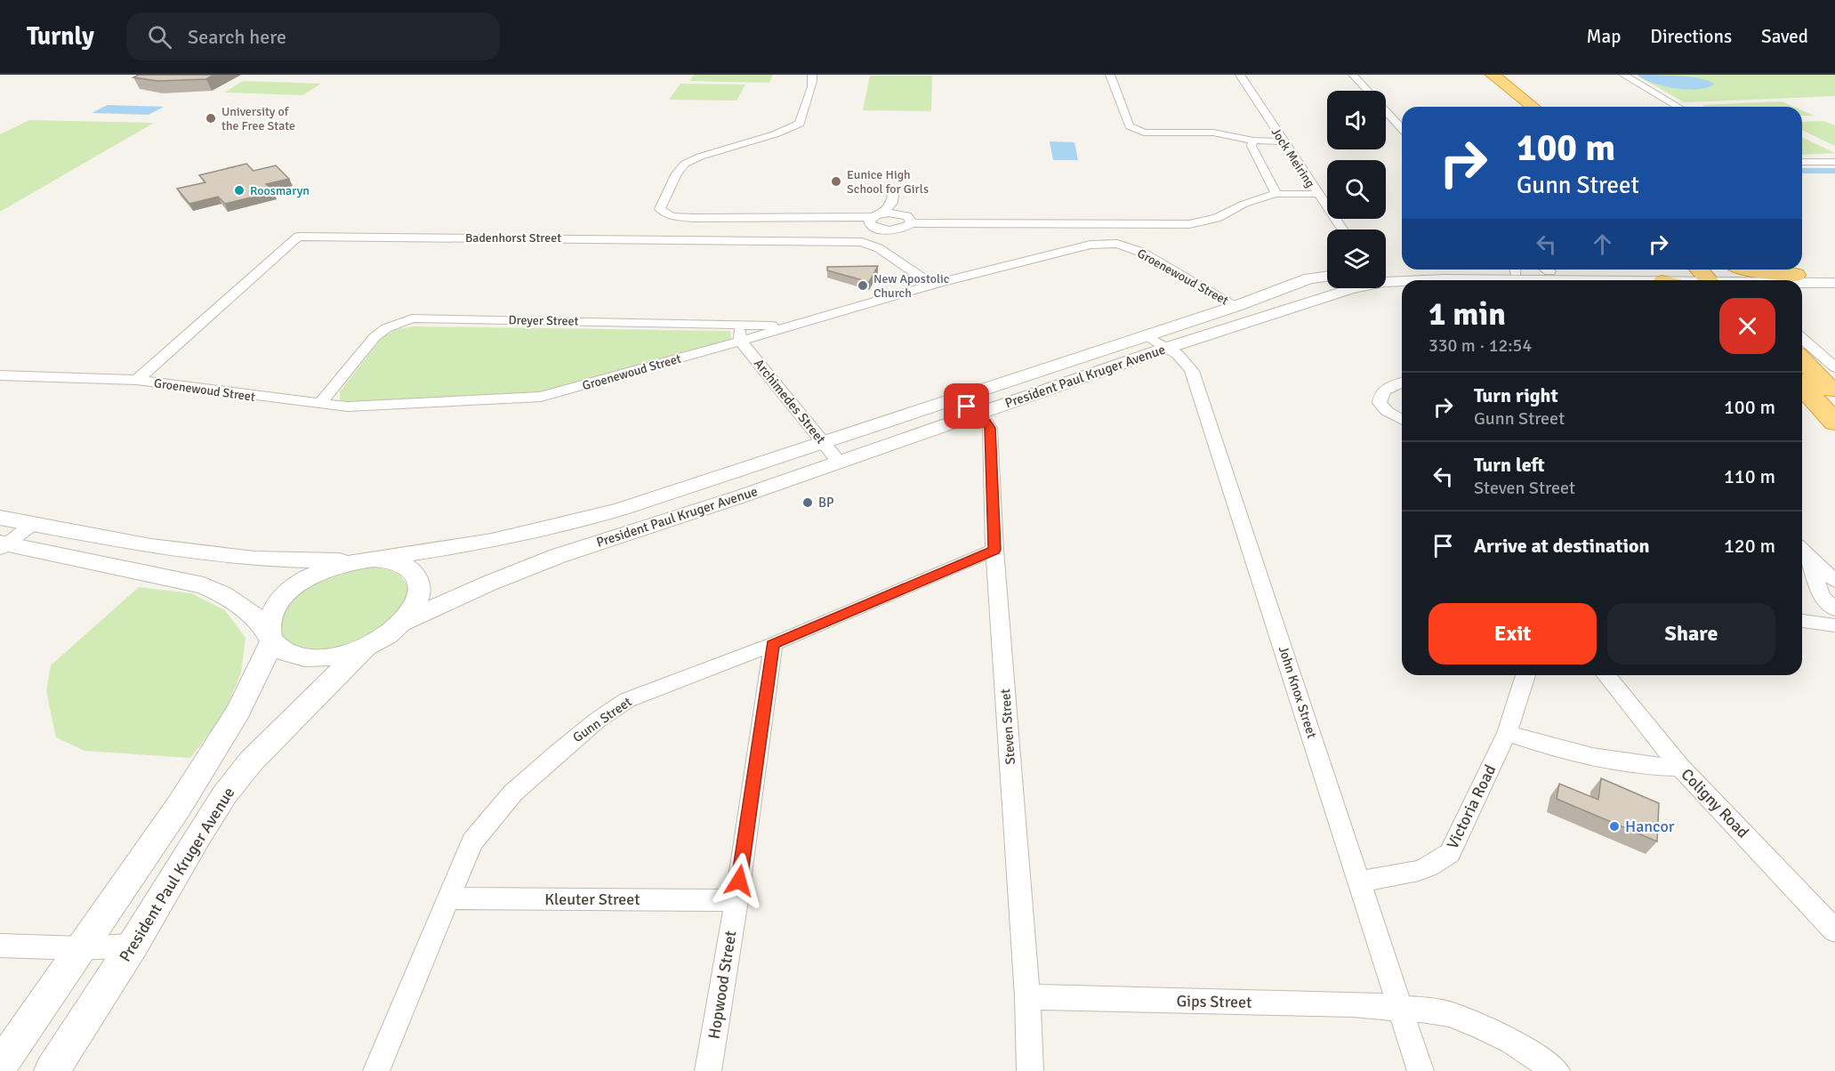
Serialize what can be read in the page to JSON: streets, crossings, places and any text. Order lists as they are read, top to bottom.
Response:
{
  "streets": {
    "street": [
      "Jock Meiring",
      "Badenhorst Street",
      "Groenewoud Street",
      "Dreyer Street",
      "President Paul Kruger Avenue",
      "Archimedes Street",
      "John Knox Street",
      "Gunn Street",
      "Steven Street",
      "Coligny Road",
      "Victoria Road",
      "Kleuter Street",
      "Hopwood Street",
      "Gips Street"
    ]
  },
  "crossings": [
    ["Badenhorst Street", "Groenewoud Street"],
    ["Groenewoud Street", "Dreyer Street"],
    ["Groenewoud Street", "President Paul Kruger Avenue"],
    ["Groenewoud Street", "Archimedes Street"],
    ["Dreyer Street", "Archimedes Street"],
    ["President Paul Kruger Avenue", "Archimedes Street"],
    ["President Paul Kruger Avenue", "John Knox Street"],
    ["President Paul Kruger Avenue", "Steven Street"],
    ["John Knox Street", "Victoria Road"],
    ["John Knox Street", "Gips Street"],
    ["Gunn Street", "Steven Street"],
    ["Gunn Street", "Kleuter Street"],
    ["Gunn Street", "Hopwood Street"],
    ["Steven Street", "Gips Street"],
    ["Kleuter Street", "Hopwood Street"]
  ],
  "places": [
    "University of the Free State",
    "Eunice High School for Girls",
    "Roosmaryn",
    "New Apostolic Church",
    "BP",
    "Hancor"
  ],
  "page": {
    "header": "Turnly",
    "search": "Search here",
    "nav": ["Map", "Directions", "Saved"],
    "turn": ["100 m", "Gunn Street"],
    "heading": ["1 min", "330 m · 12:54"],
    "list": [
      {
        "name": "Turn right",
        "note": "Gunn Street",
        "value": "100 m"
      },
      {
        "name": "Turn left",
        "note": "Steven Street",
        "value": "110 m"
      },
      {
        "name": "Arrive at destination",
        "value": "120 m"
      }
    ],
    "buttons": ["Exit", "Share"]
  }
}
